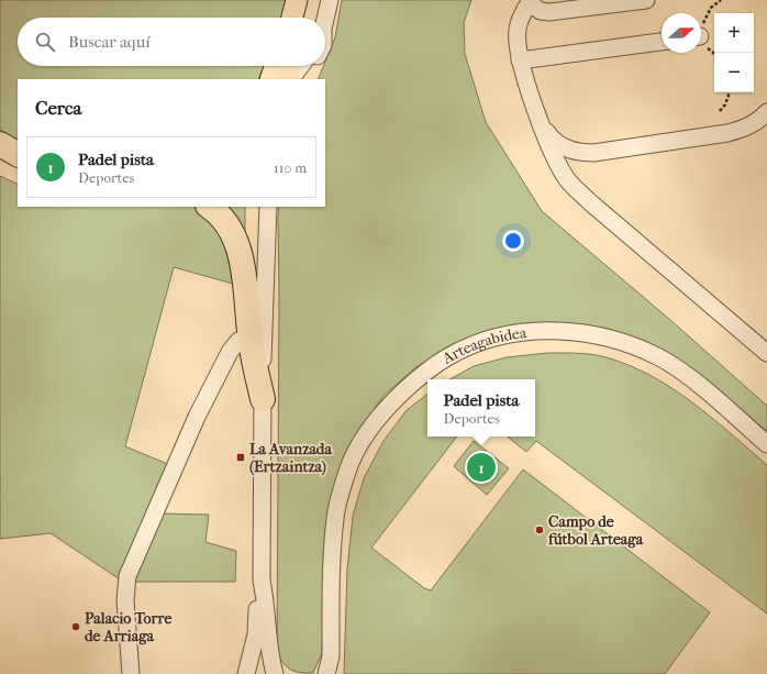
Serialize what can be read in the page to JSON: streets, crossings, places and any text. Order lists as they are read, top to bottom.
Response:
{
  "streets": {
    "street": ["Arteagabidea"]
  },
  "places": {
    "transit": ["La Avanzada (Ertzaintza)"],
    "other": ["Campo de fútbol Arteaga", "Palacio Torre de Arriaga"]
  },
  "north": "right",
  "page": {
    "map_buttons": ["+", "−"],
    "search": "Buscar aquí",
    "heading": "Cerca",
    "list": [
      {
        "mark": "1",
        "name": "Padel pista",
        "note": "Deportes",
        "value": "110 m"
      }
    ],
    "popup": ["Padel pista", "Deportes"],
    "pins": "1"
  }
}
